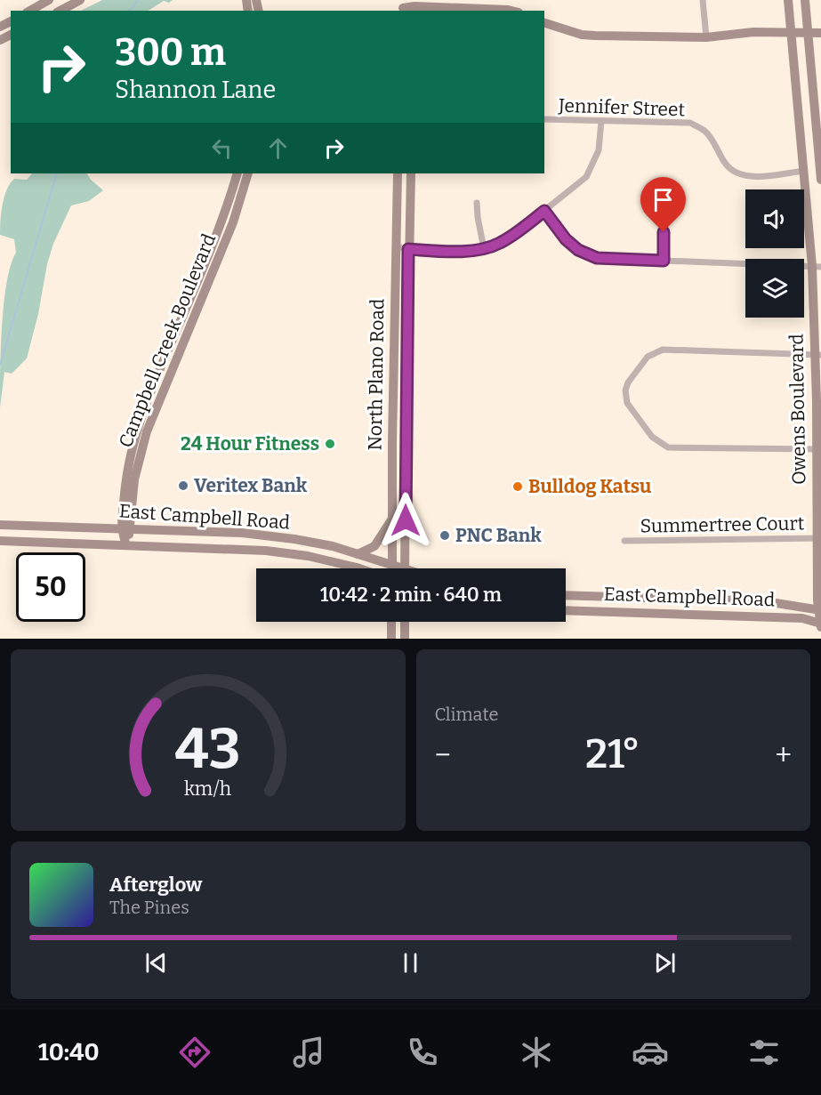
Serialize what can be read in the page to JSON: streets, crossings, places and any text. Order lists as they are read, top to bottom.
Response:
{
  "streets": {
    "main road": [
      "Campbell Creek Boulevard",
      "North Plano Road",
      "Owens Boulevard",
      "East Campbell Road"
    ],
    "street": ["Jennifer Street", "Summertree Court"]
  },
  "crossings": [
    ["Jennifer Street", "Owens Boulevard"],
    ["Campbell Creek Boulevard", "East Campbell Road"],
    ["North Plano Road", "East Campbell Road"],
    ["Owens Boulevard", "East Campbell Road"],
    ["Owens Boulevard", "Summertree Court"]
  ],
  "places": [
    "24 Hour Fitness",
    "Veritex Bank",
    "Bulldog Katsu",
    "PNC Bank"
  ],
  "page": {
    "turn": ["300 m", "Shannon Lane"],
    "limit": "50",
    "trip": "10:42 · 2 min · 640 m",
    "tile": "Climate",
    "heat": ["−", "21°", "+"],
    "song": ["Afterglow", "The Pines"],
    "tabs": "10:40",
    "gauge": ["43", "km/h"]
  }
}
